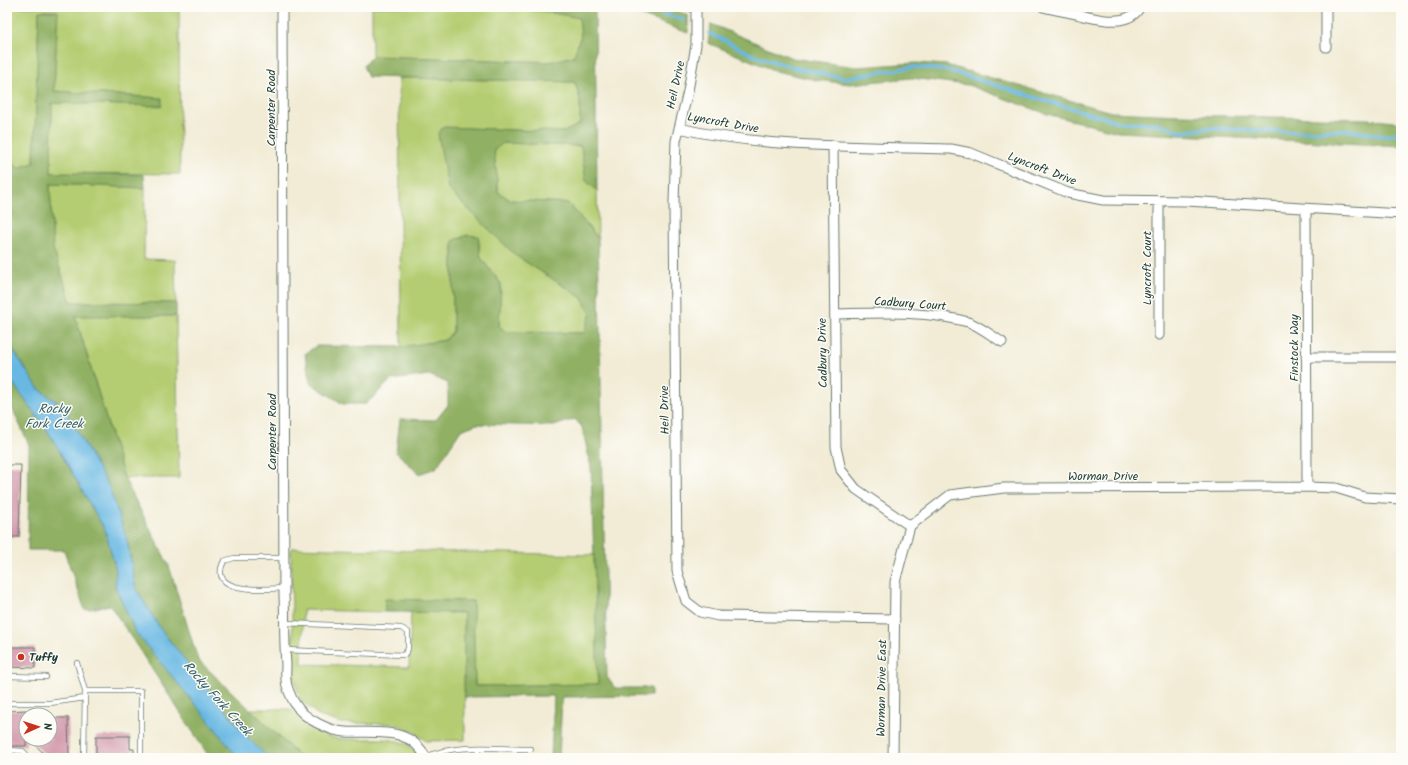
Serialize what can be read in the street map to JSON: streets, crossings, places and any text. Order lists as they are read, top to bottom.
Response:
{
  "streets": {
    "street": [
      "Heil Drive",
      "Carpenter Road",
      "Lyncroft Drive",
      "Lyncroft Court",
      "Cadbury Court",
      "Finstock Way",
      "Cadbury Drive",
      "Worman Drive",
      "Worman Drive East"
    ]
  },
  "crossings": [
    ["Heil Drive", "Lyncroft Drive"],
    ["Heil Drive", "Worman Drive East"],
    ["Lyncroft Drive", "Lyncroft Court"],
    ["Lyncroft Drive", "Finstock Way"],
    ["Lyncroft Drive", "Cadbury Drive"],
    ["Cadbury Court", "Cadbury Drive"],
    ["Finstock Way", "Worman Drive"],
    ["Cadbury Drive", "Worman Drive"]
  ],
  "water": ["Rocky Fork Creek"],
  "places": ["Tuffy"],
  "north": "right"
}
